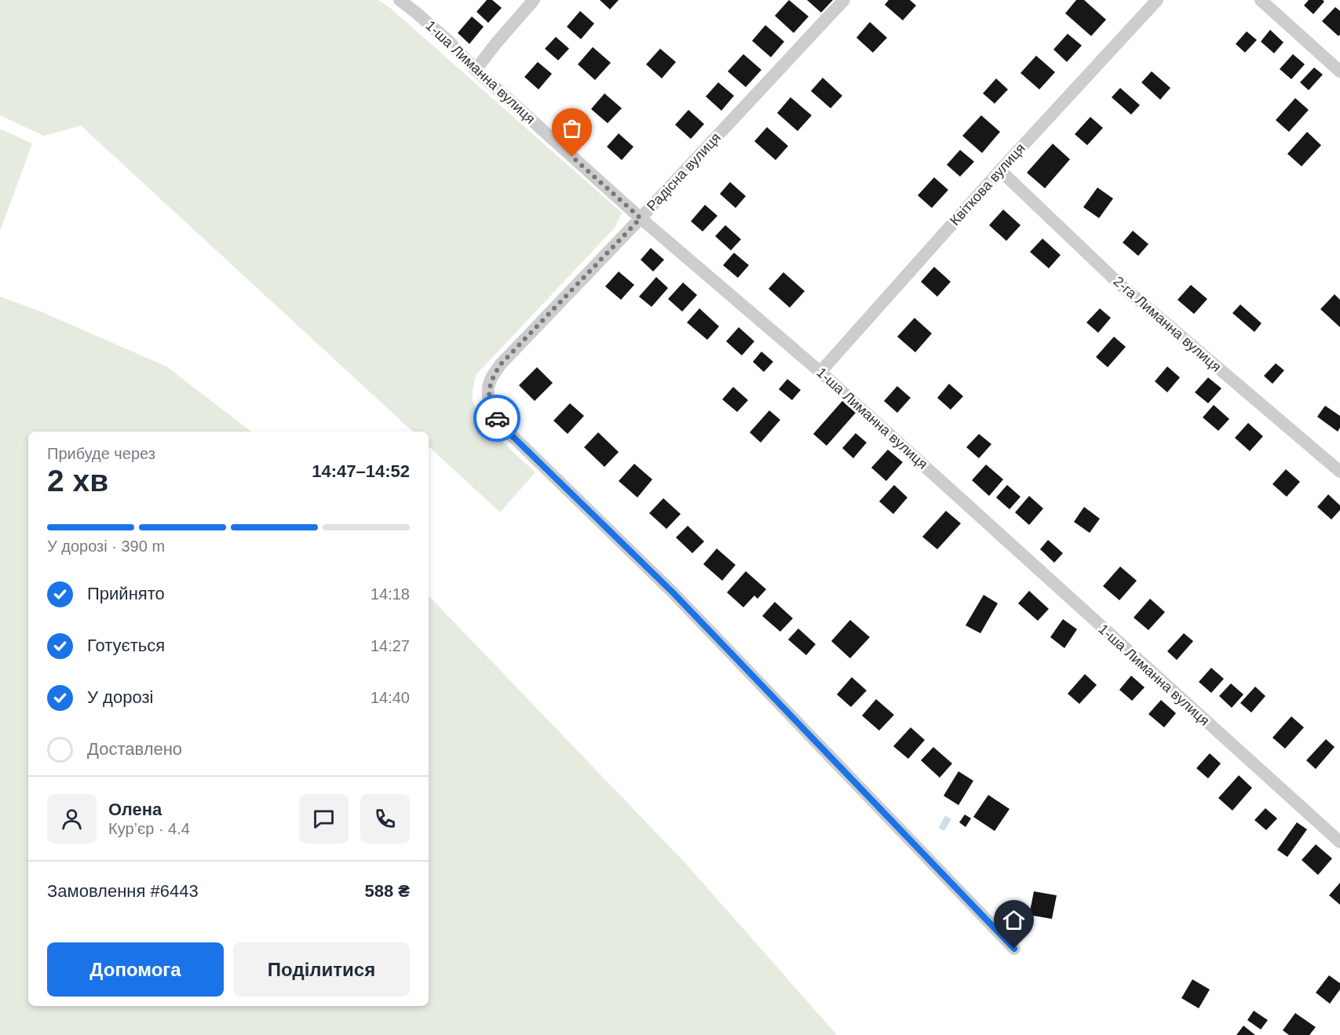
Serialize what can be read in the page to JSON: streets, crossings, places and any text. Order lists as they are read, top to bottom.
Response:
{
  "streets": {
    "street": [
      "1-ша Лиманна вулиця",
      "Радісна вулиця",
      "Квіткова вулиця",
      "2-га Лиманна вулиця"
    ]
  },
  "crossings": [
    ["1-ша Лиманна вулиця", "Радісна вулиця"],
    ["1-ша Лиманна вулиця", "Квіткова вулиця"],
    ["Квіткова вулиця", "2-га Лиманна вулиця"]
  ],
  "page": {
    "heading": ["2 хв", "Прибуде через", "14:47–14:52"],
    "panel": [
      "Олена",
      "Кур’єр · 4.4",
      "Замовлення #6443",
      "588 ₴"
    ],
    "bar": "У дорозі · 390 m",
    "list": [
      ["Прийнято", "14:18"],
      ["Готується", "14:27"],
      ["У дорозі", "14:40"],
      "Доставлено"
    ],
    "buttons": ["Допомога", "Поділитися"]
  }
}
